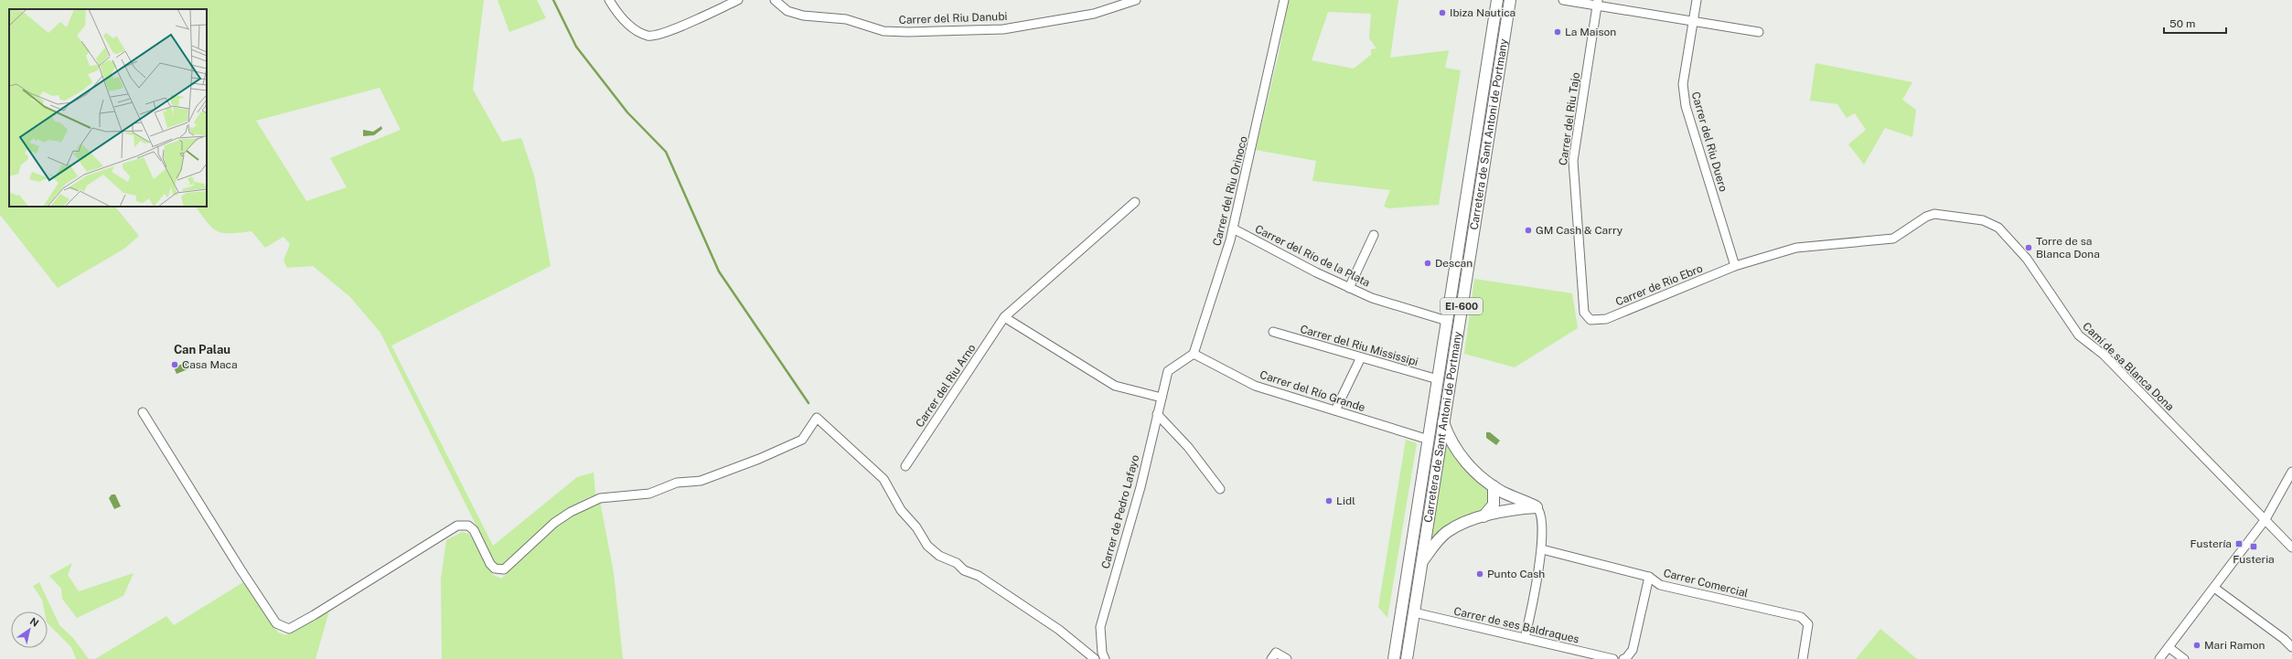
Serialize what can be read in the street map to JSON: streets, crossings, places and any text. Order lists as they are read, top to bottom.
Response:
{
  "streets": {
    "main road": ["Carretera de Sant Antoni de Portmany", "EI-600"],
    "street": [
      "Carrer del Riu Danubi",
      "Carrer del Riu Tajo",
      "Carrer del Riu Duero",
      "Carrer del Riu Orinoco",
      "Carrer del Río de la Plata",
      "Carrer de Rio Ebro",
      "Carrer del Riu Mississipi",
      "Camí de sa Blanca Dona",
      "Carrer del Riu Arno",
      "Carrer del Río Grande",
      "Carrer de Pedro Lafayo",
      "Carrer Comercial",
      "Carrer de ses Baldraques"
    ]
  },
  "crossings": [
    ["Carrer del Riu Tajo", "Carrer de Rio Ebro"],
    ["Carretera de Sant Antoni de Portmany", "Carrer del Río de la Plata"],
    ["Carretera de Sant Antoni de Portmany", "Carrer del Riu Mississipi"],
    ["Carretera de Sant Antoni de Portmany", "Carrer del Río Grande"],
    ["Carretera de Sant Antoni de Portmany", "Carrer de ses Baldraques"],
    ["Carrer del Riu Duero", "Carrer de Rio Ebro"],
    ["Carrer del Riu Duero", "Camí de sa Blanca Dona"],
    ["Carrer del Riu Orinoco", "Carrer del Río de la Plata"],
    ["Carrer del Riu Orinoco", "Carrer del Río Grande"],
    ["Carrer del Riu Orinoco", "Carrer de Pedro Lafayo"],
    ["Carrer de Rio Ebro", "Camí de sa Blanca Dona"],
    ["Carrer del Río Grande", "Carrer de Pedro Lafayo"]
  ],
  "districts": ["Can Palau"],
  "places": {
    "other": [
      "Ibiza Nautica",
      "La Maison",
      "GM Cash & Carry",
      "Torre de sa Blanca Dona",
      "Descan",
      "Casa Maca",
      "Lidl",
      "Punto Cash",
      "Mari Ramon"
    ],
    "transit": ["Fustería", "Fusteria"]
  },
  "scale_bar": "50 m",
  "north": "top right"
}
